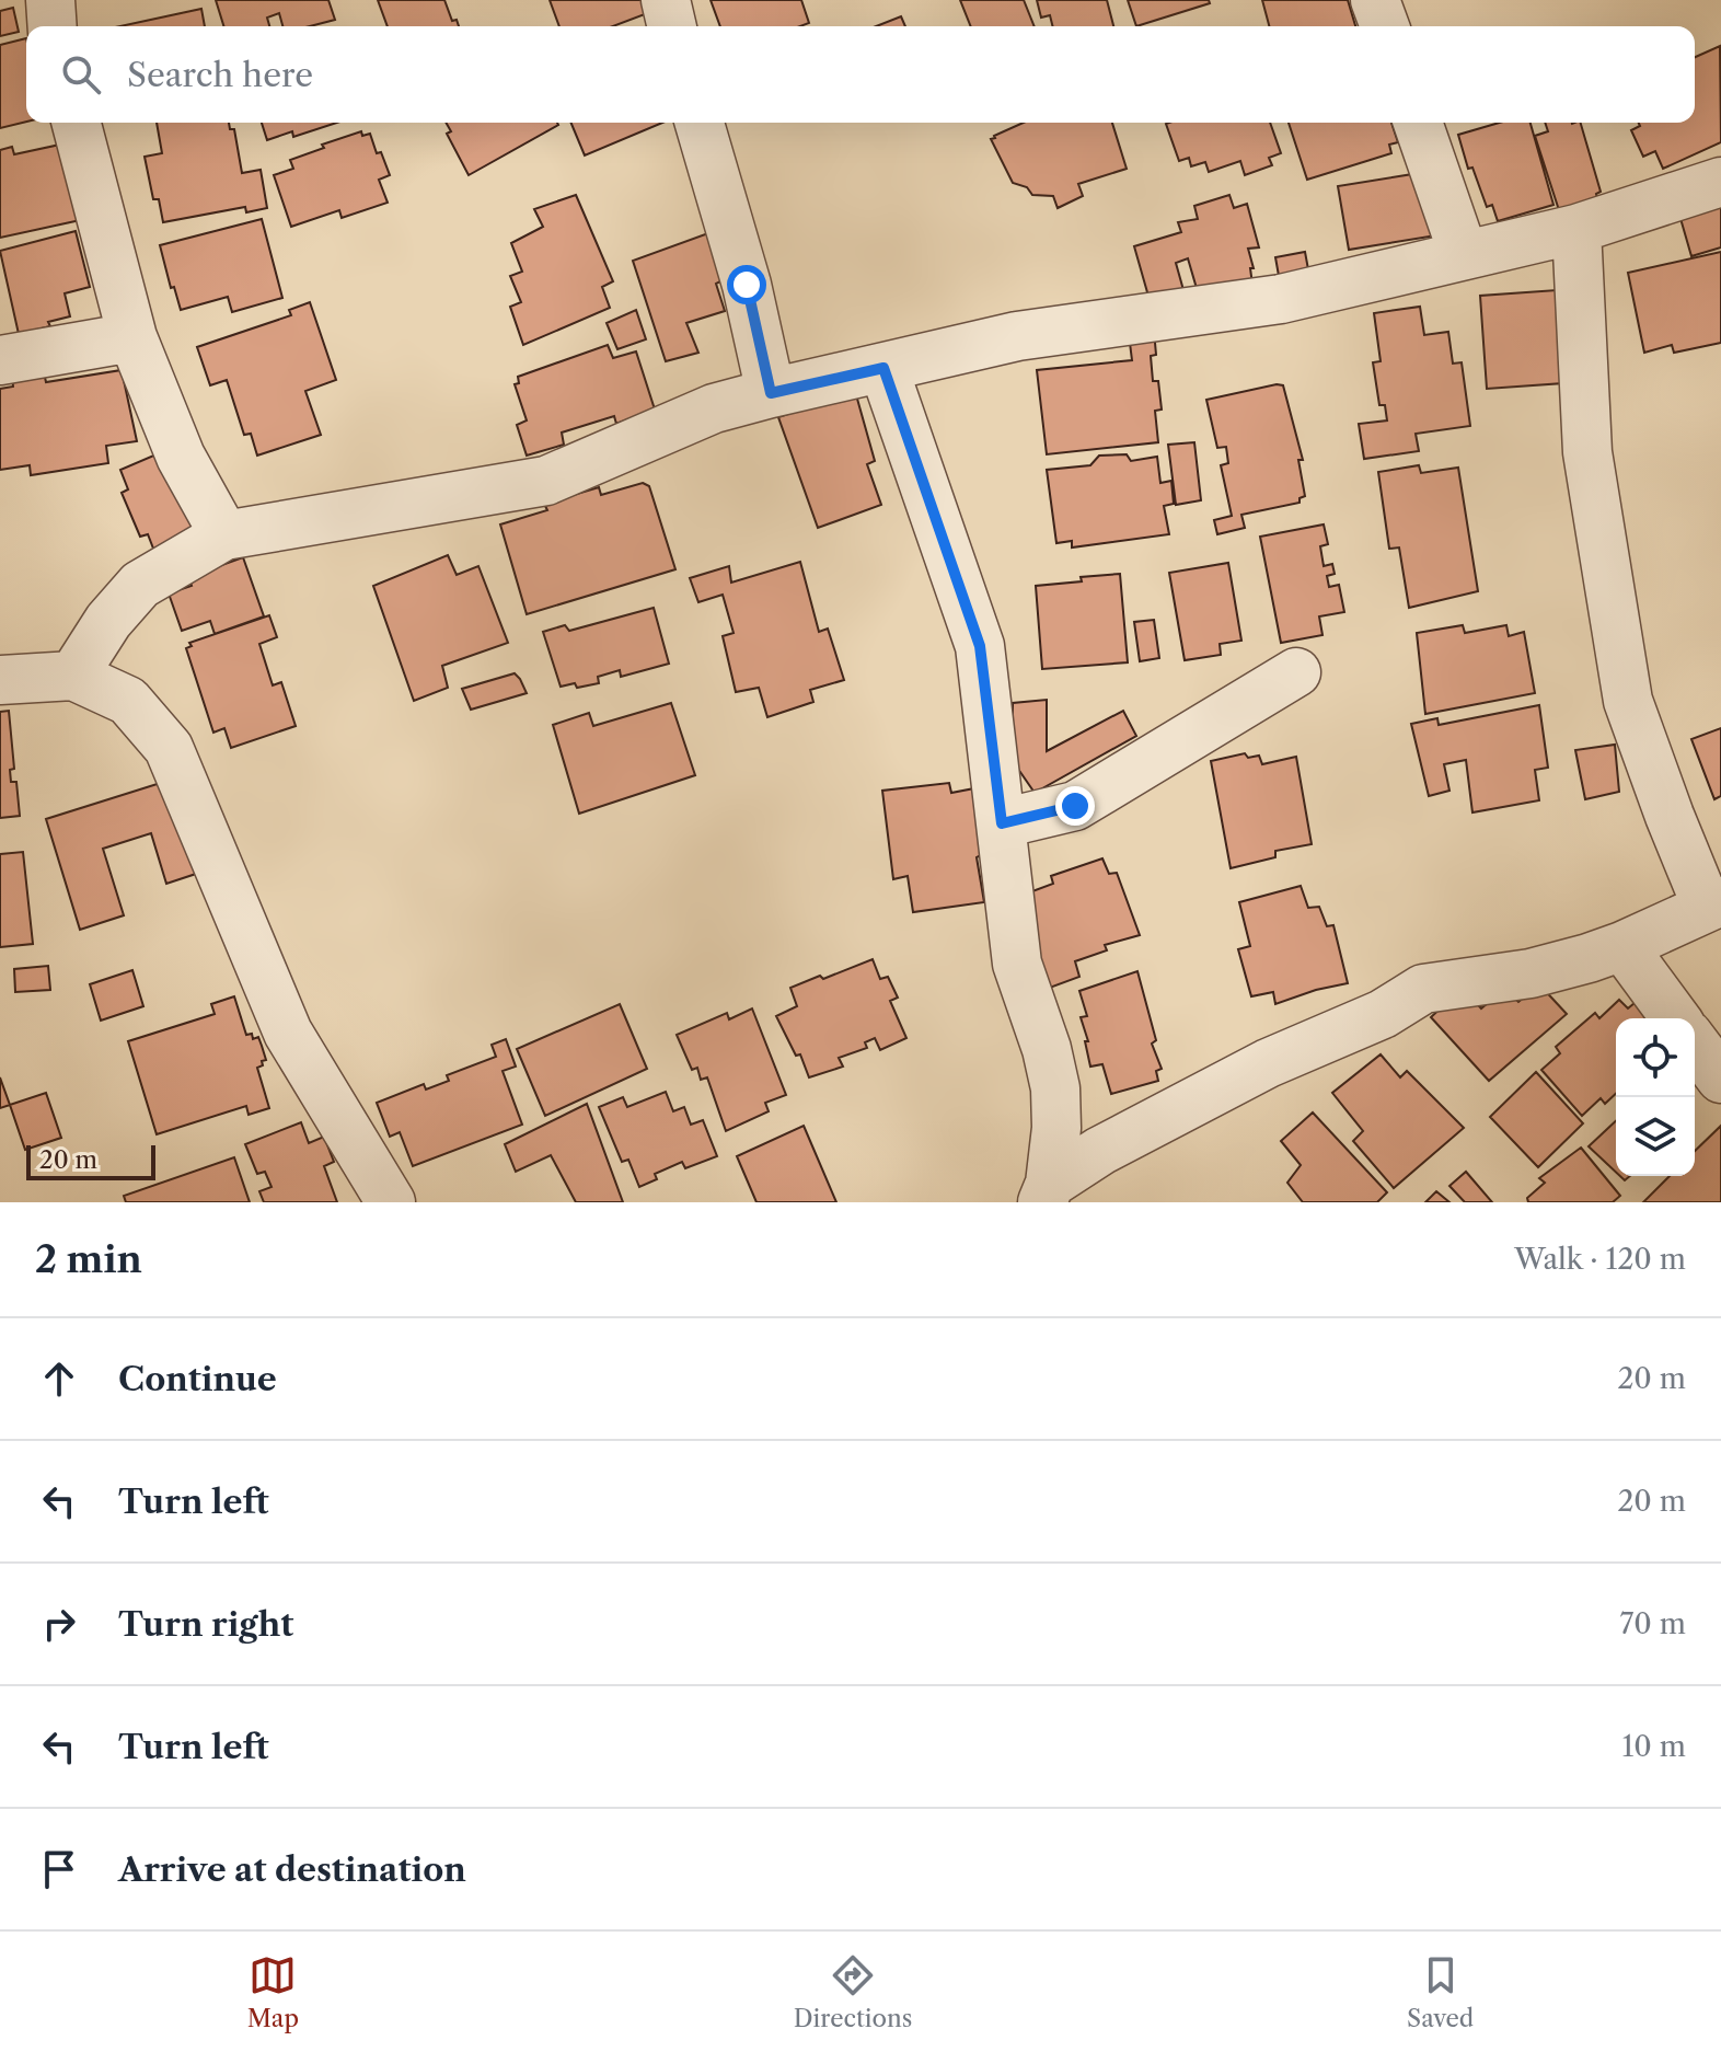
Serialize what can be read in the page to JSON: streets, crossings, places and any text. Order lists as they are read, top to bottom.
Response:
{
  "scale_bar": "20 m",
  "page": {
    "search": "Search here",
    "scale": "20 m",
    "heading": ["2 min", "Walk · 120 m"],
    "list": [
      ["Continue", "20 m"],
      ["Turn left", "20 m"],
      ["Turn right", "70 m"],
      ["Turn left", "10 m"],
      "Arrive at destination"
    ],
    "nav": ["Map", "Directions", "Saved"]
  }
}
